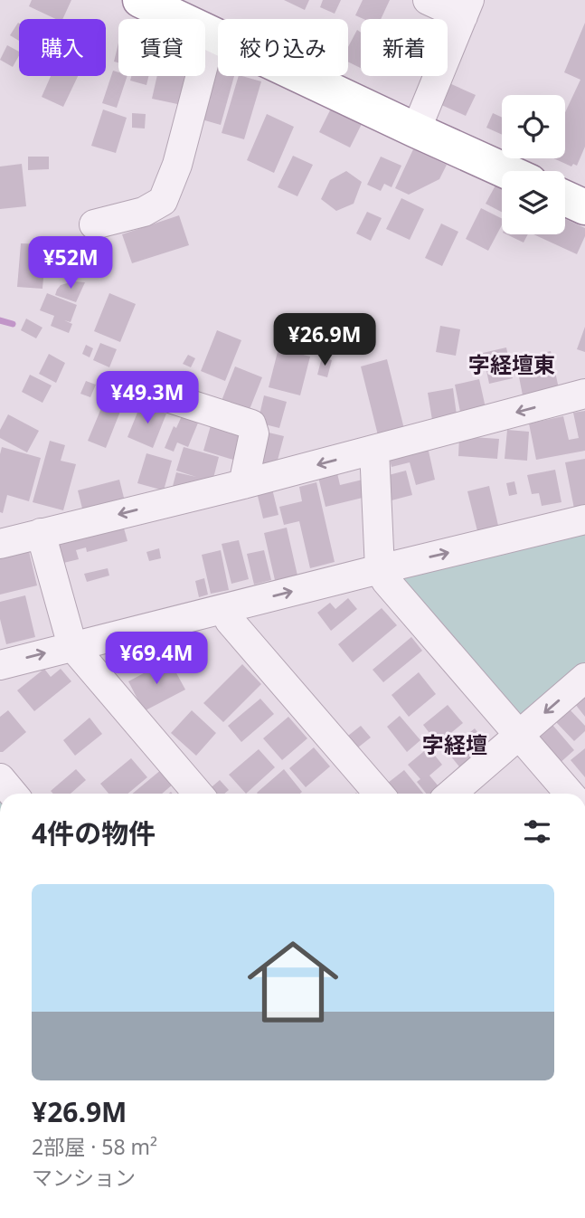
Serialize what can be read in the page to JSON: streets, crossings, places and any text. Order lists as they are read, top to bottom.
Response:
{
  "districts": ["字経壇東", "字経壇"],
  "page": {
    "chip": [
      "購入",
      "賃貸",
      "絞り込み",
      "新着"
    ],
    "price": [
      "¥52M",
      "¥26.9M",
      "¥49.3M",
      "¥69.4M"
    ],
    "heading": "4件の物件",
    "list": [
      {
        "name": "¥26.9M",
        "note": "2部屋 · 58 m² · マンション"
      }
    ]
  }
}
